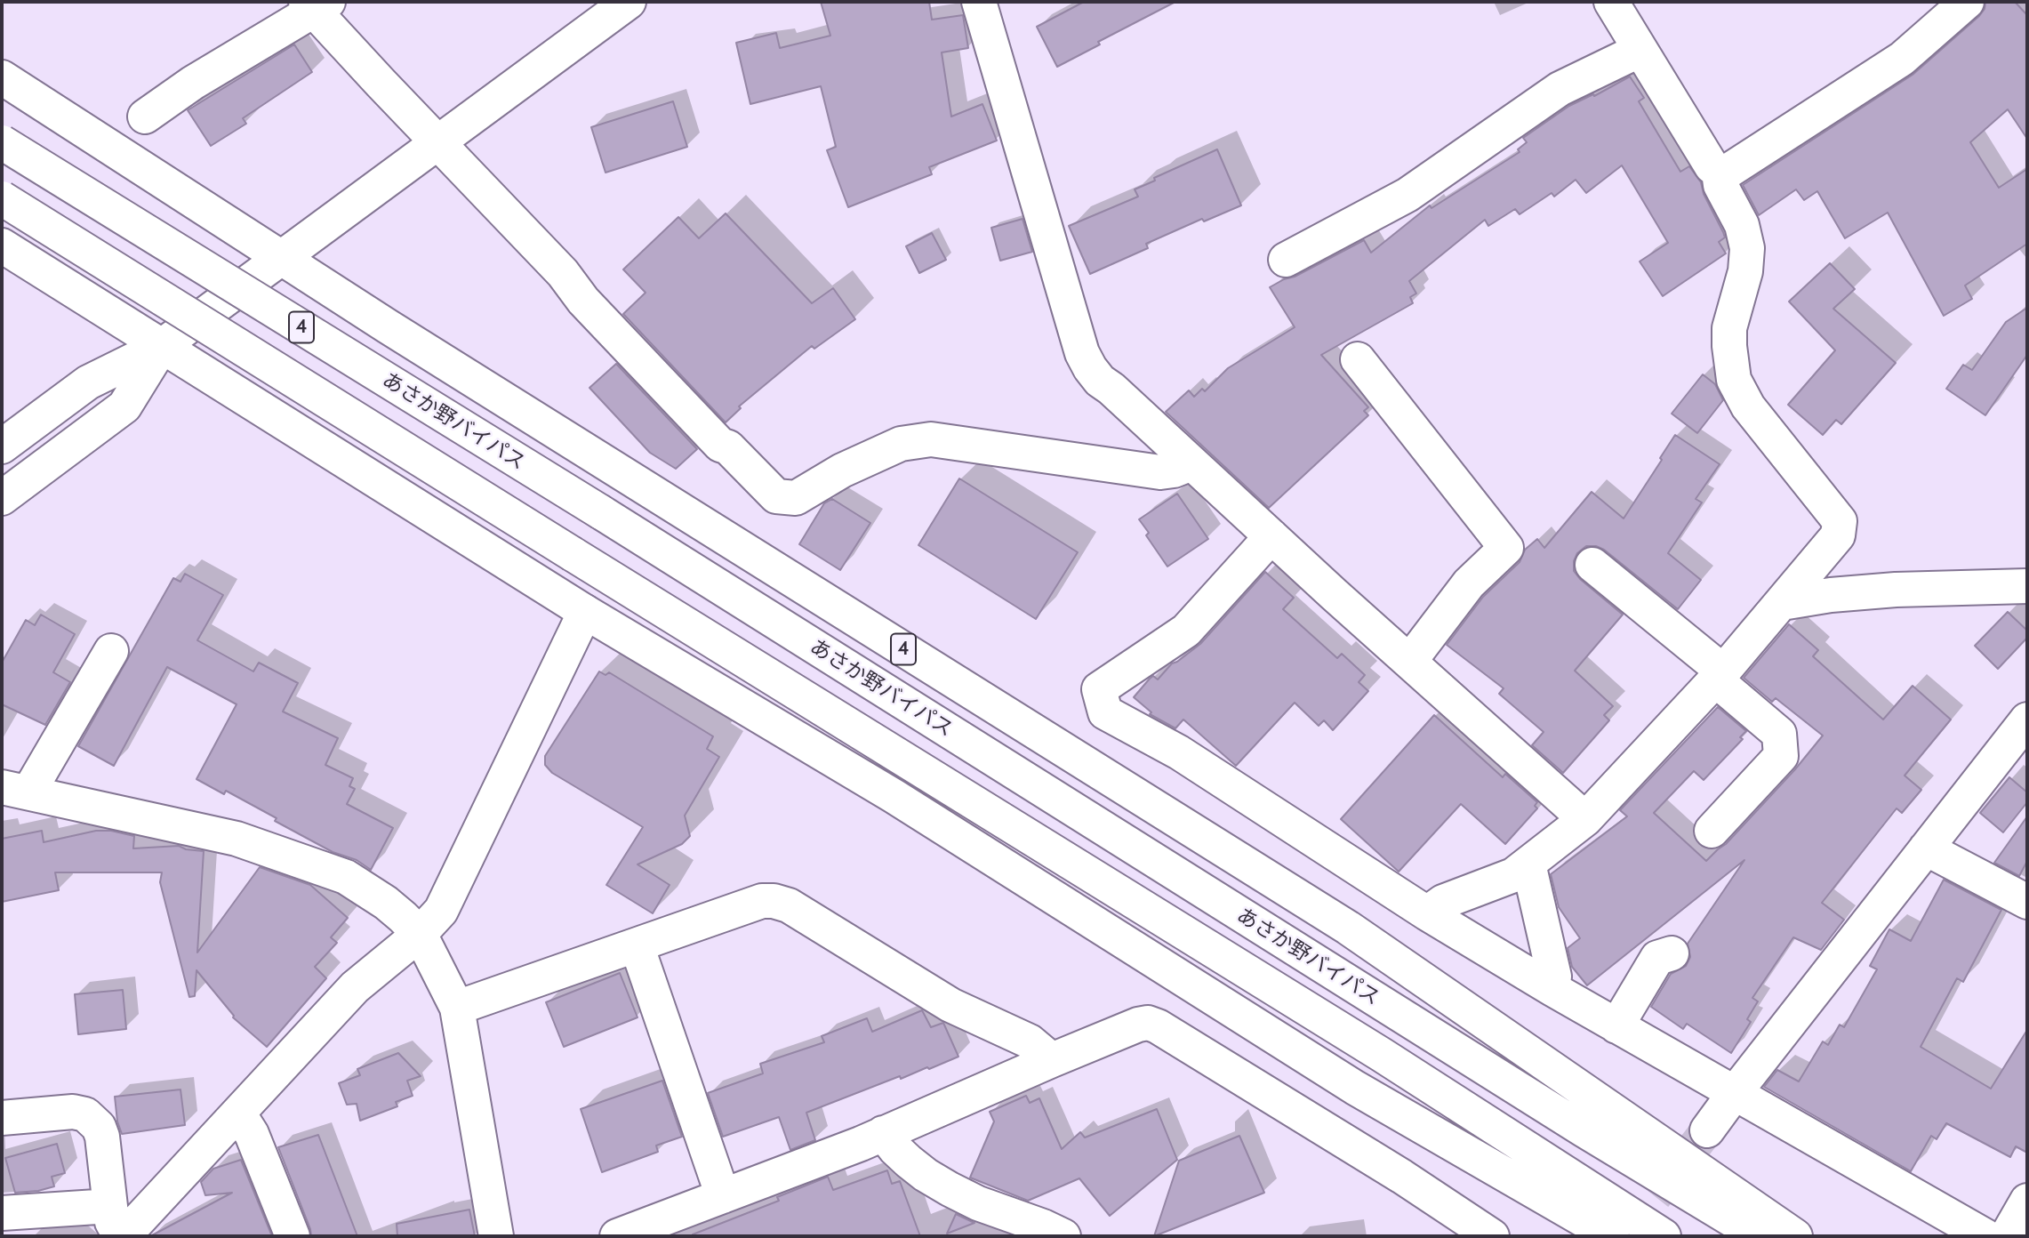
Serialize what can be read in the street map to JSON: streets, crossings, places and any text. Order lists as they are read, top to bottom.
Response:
{
  "streets": {
    "main road": ["4", "あさか野バイパス"]
  }
}
